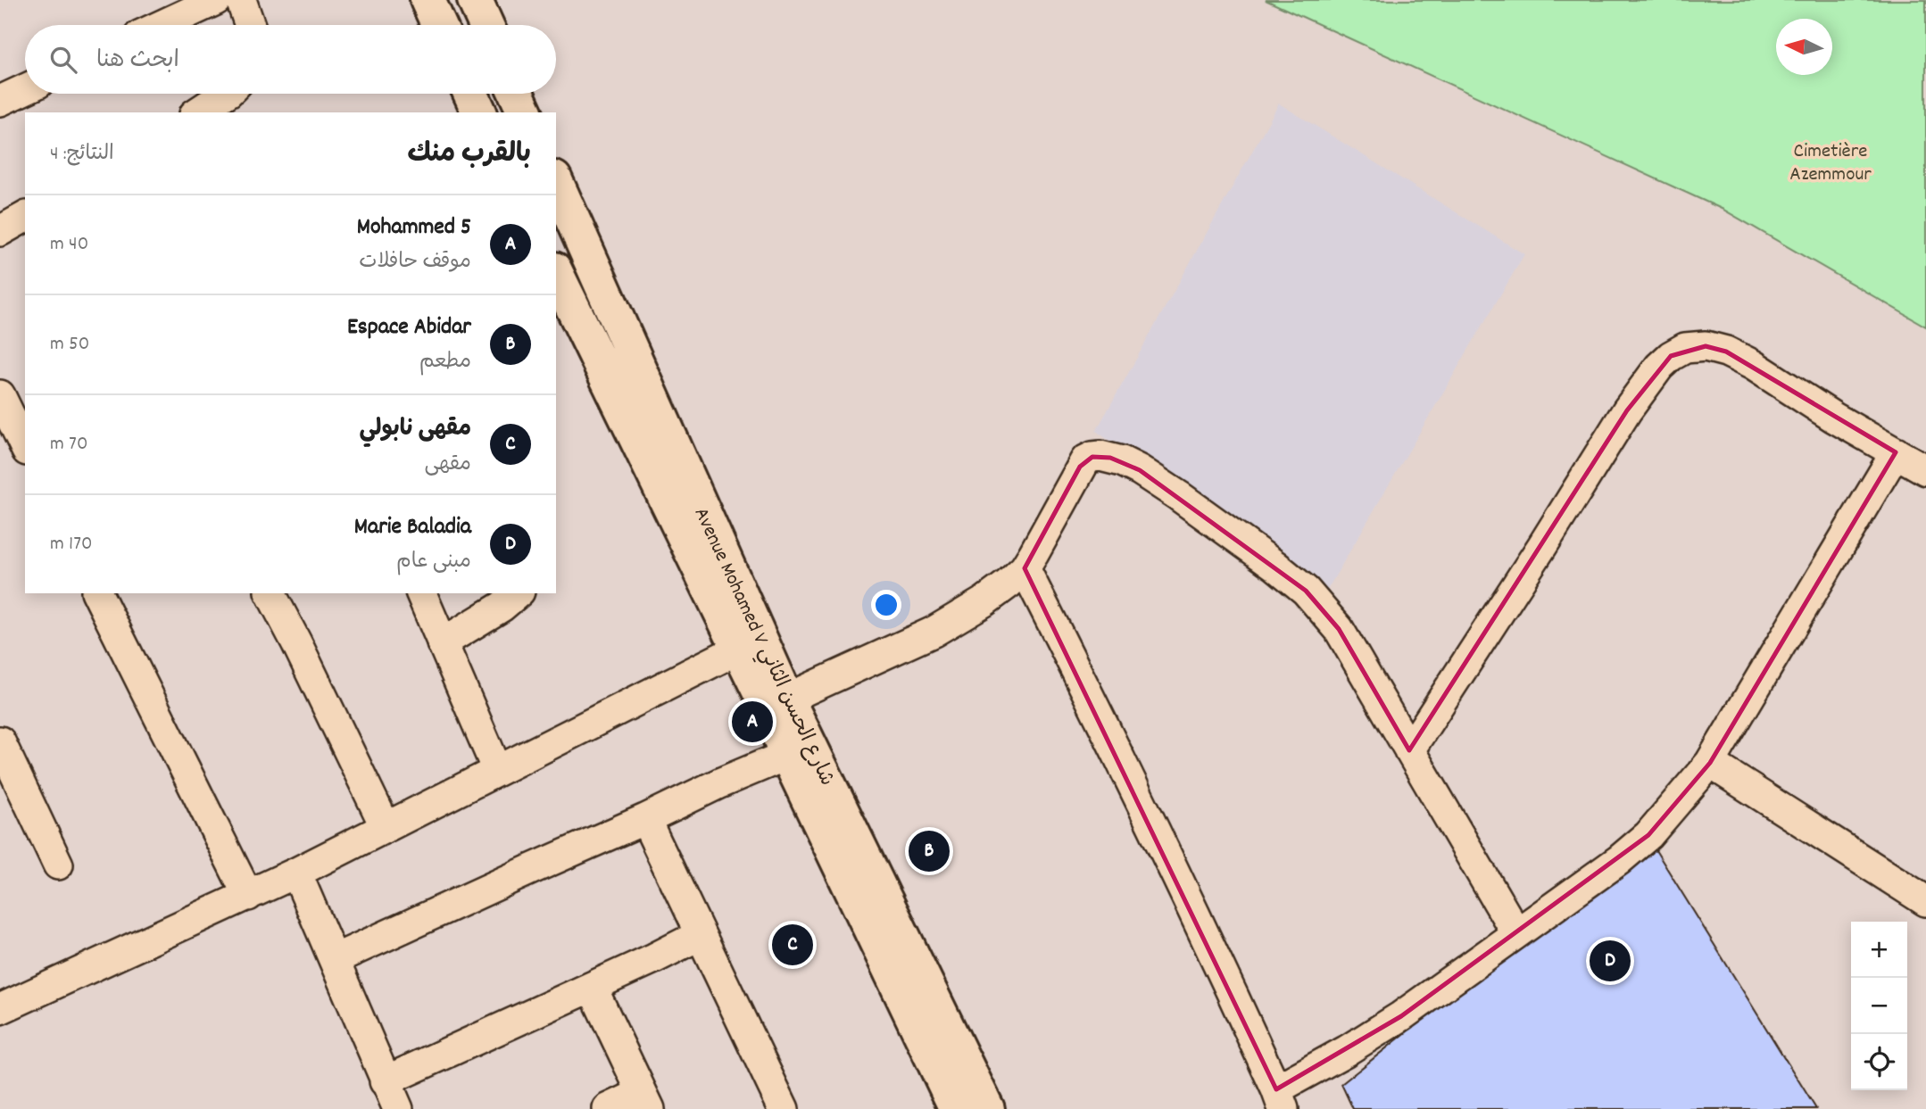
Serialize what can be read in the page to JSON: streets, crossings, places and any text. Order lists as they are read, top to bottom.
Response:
{
  "streets": {
    "main road": ["Avenue Mohamed V شارع الحسن الثاني"]
  },
  "parks": ["Cimetière Azemmour"],
  "north": "left",
  "page": {
    "search": "ابحث هنا",
    "heading": ["بالقرب منك", "النتائج: 4"],
    "list": [
      {
        "mark": "A",
        "name": "Mohammed 5",
        "note": "موقف حافلات",
        "value": "40 m"
      },
      {
        "mark": "B",
        "name": "Espace Abidar",
        "note": "مطعم",
        "value": "50 m"
      },
      {
        "mark": "C",
        "name": "مقهى نابولي",
        "note": "مقهى",
        "value": "70 m"
      },
      {
        "mark": "D",
        "name": "Marie Baladia",
        "note": "مبنى عام",
        "value": "170 m"
      }
    ],
    "pins": [
      "A",
      "B",
      "C",
      "D"
    ],
    "map_buttons": ["+", "−"]
  }
}
